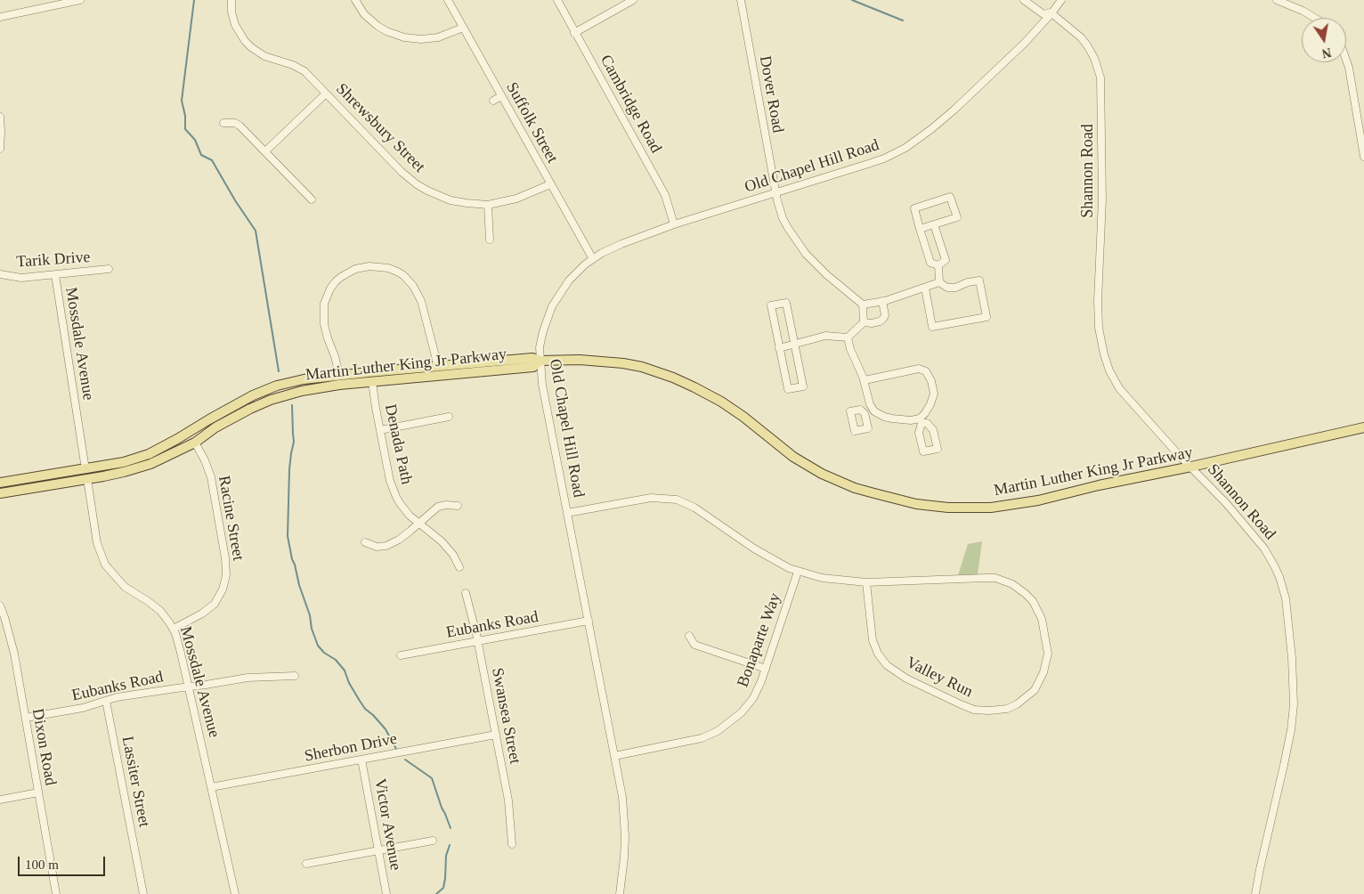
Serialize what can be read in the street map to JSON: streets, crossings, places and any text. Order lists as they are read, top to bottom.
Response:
{
  "streets": {
    "main road": ["Martin Luther King Jr Parkway"],
    "street": [
      "Dover Road",
      "Cambridge Road",
      "Suffolk Street",
      "Shrewsbury Street",
      "Old Chapel Hill Road",
      "Shannon Road",
      "Tarik Drive",
      "Mossdale Avenue",
      "Denada Path",
      "Racine Street",
      "Eubanks Road",
      "Bonaparte Way",
      "Valley Run",
      "Swansea Street",
      "Dixon Road",
      "Sherbon Drive",
      "Lassiter Street",
      "Victor Avenue"
    ]
  },
  "crossings": [
    ["Dover Road", "Old Chapel Hill Road"],
    ["Cambridge Road", "Old Chapel Hill Road"],
    ["Suffolk Street", "Shrewsbury Street"],
    ["Suffolk Street", "Old Chapel Hill Road"],
    ["Old Chapel Hill Road", "Shannon Road"],
    ["Old Chapel Hill Road", "Martin Luther King Jr Parkway"],
    ["Old Chapel Hill Road", "Eubanks Road"],
    ["Old Chapel Hill Road", "Bonaparte Way"],
    ["Old Chapel Hill Road", "Valley Run"],
    ["Shannon Road", "Martin Luther King Jr Parkway"],
    ["Tarik Drive", "Mossdale Avenue"],
    ["Mossdale Avenue", "Martin Luther King Jr Parkway"],
    ["Mossdale Avenue", "Racine Street"],
    ["Mossdale Avenue", "Eubanks Road"],
    ["Mossdale Avenue", "Sherbon Drive"],
    ["Martin Luther King Jr Parkway", "Denada Path"],
    ["Martin Luther King Jr Parkway", "Racine Street"],
    ["Eubanks Road", "Swansea Street"],
    ["Eubanks Road", "Dixon Road"],
    ["Eubanks Road", "Lassiter Street"],
    ["Bonaparte Way", "Valley Run"],
    ["Swansea Street", "Sherbon Drive"],
    ["Sherbon Drive", "Victor Avenue"]
  ],
  "scale_bar": "100 m",
  "north": "bottom"
}
